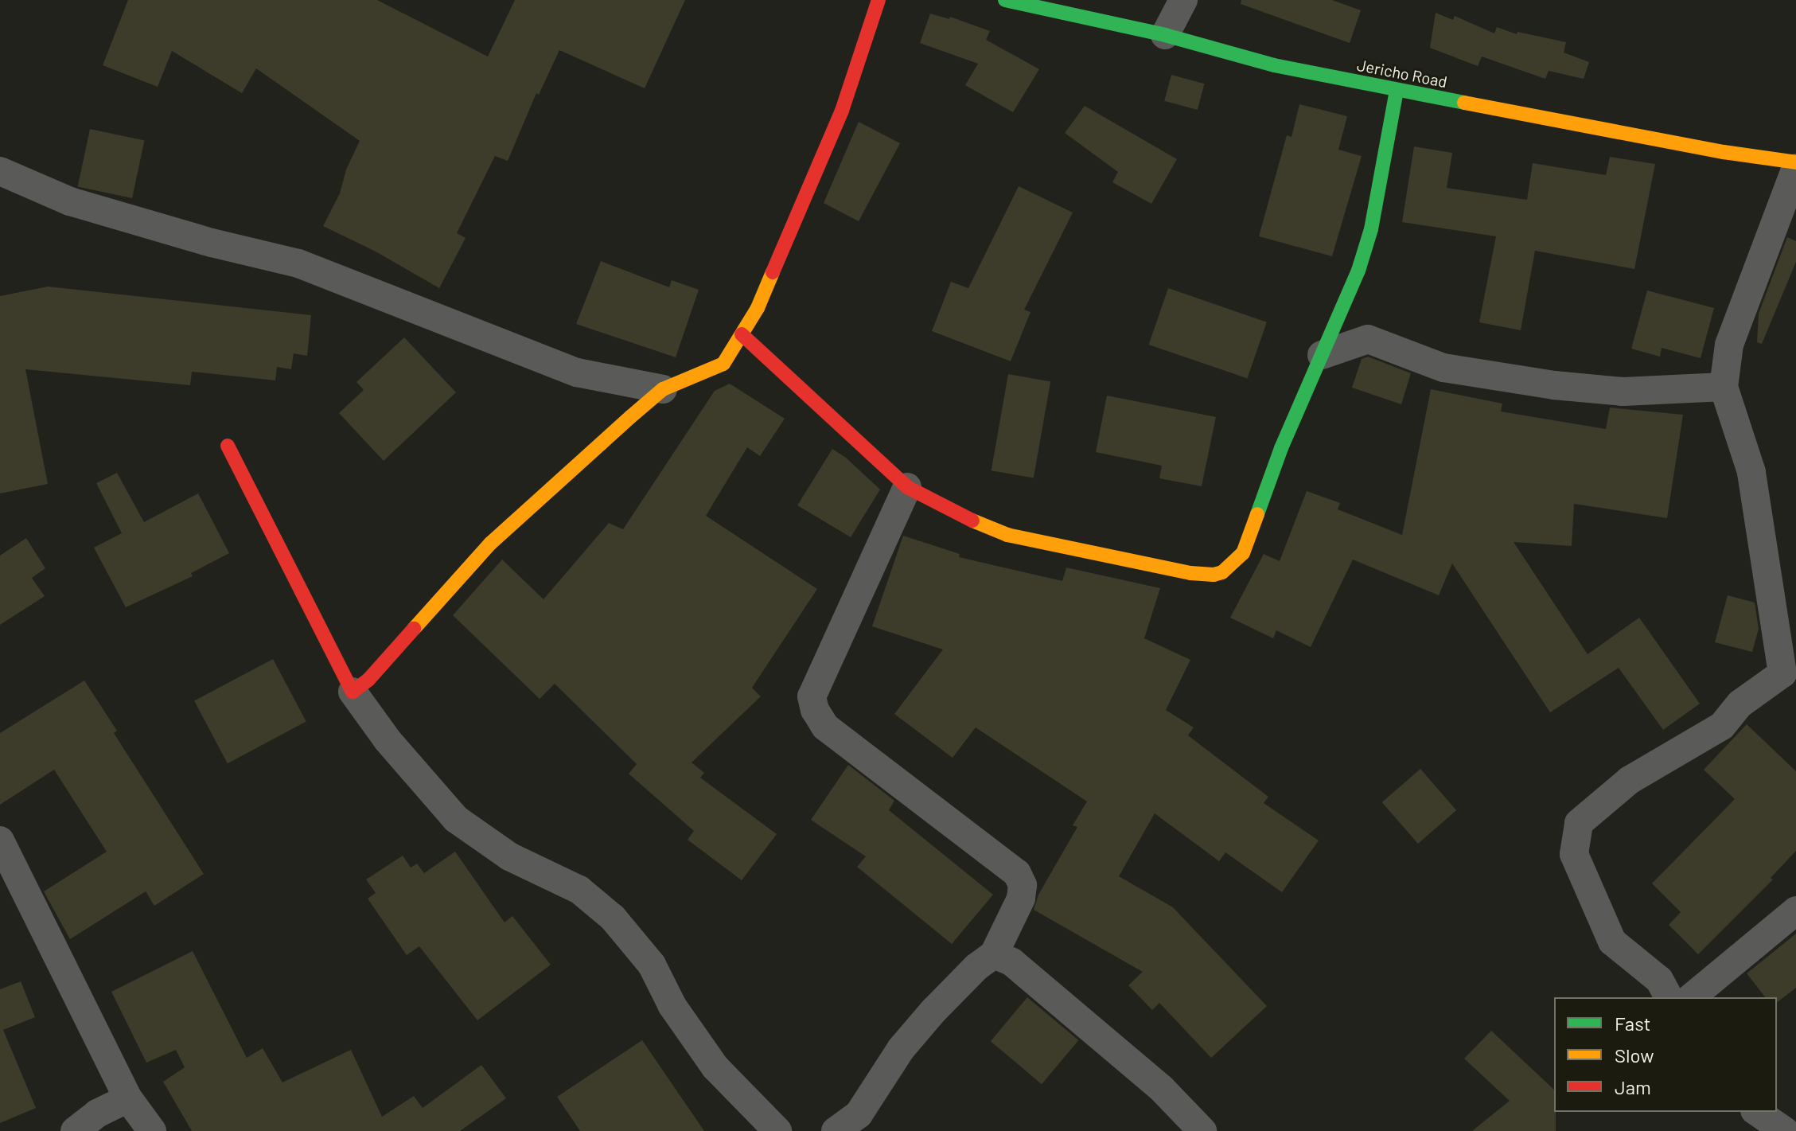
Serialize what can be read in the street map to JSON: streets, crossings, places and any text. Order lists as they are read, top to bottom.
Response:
{
  "streets": {
    "street": ["Jericho Road"]
  },
  "legend": ["Fast", "Slow", "Jam"]
}
